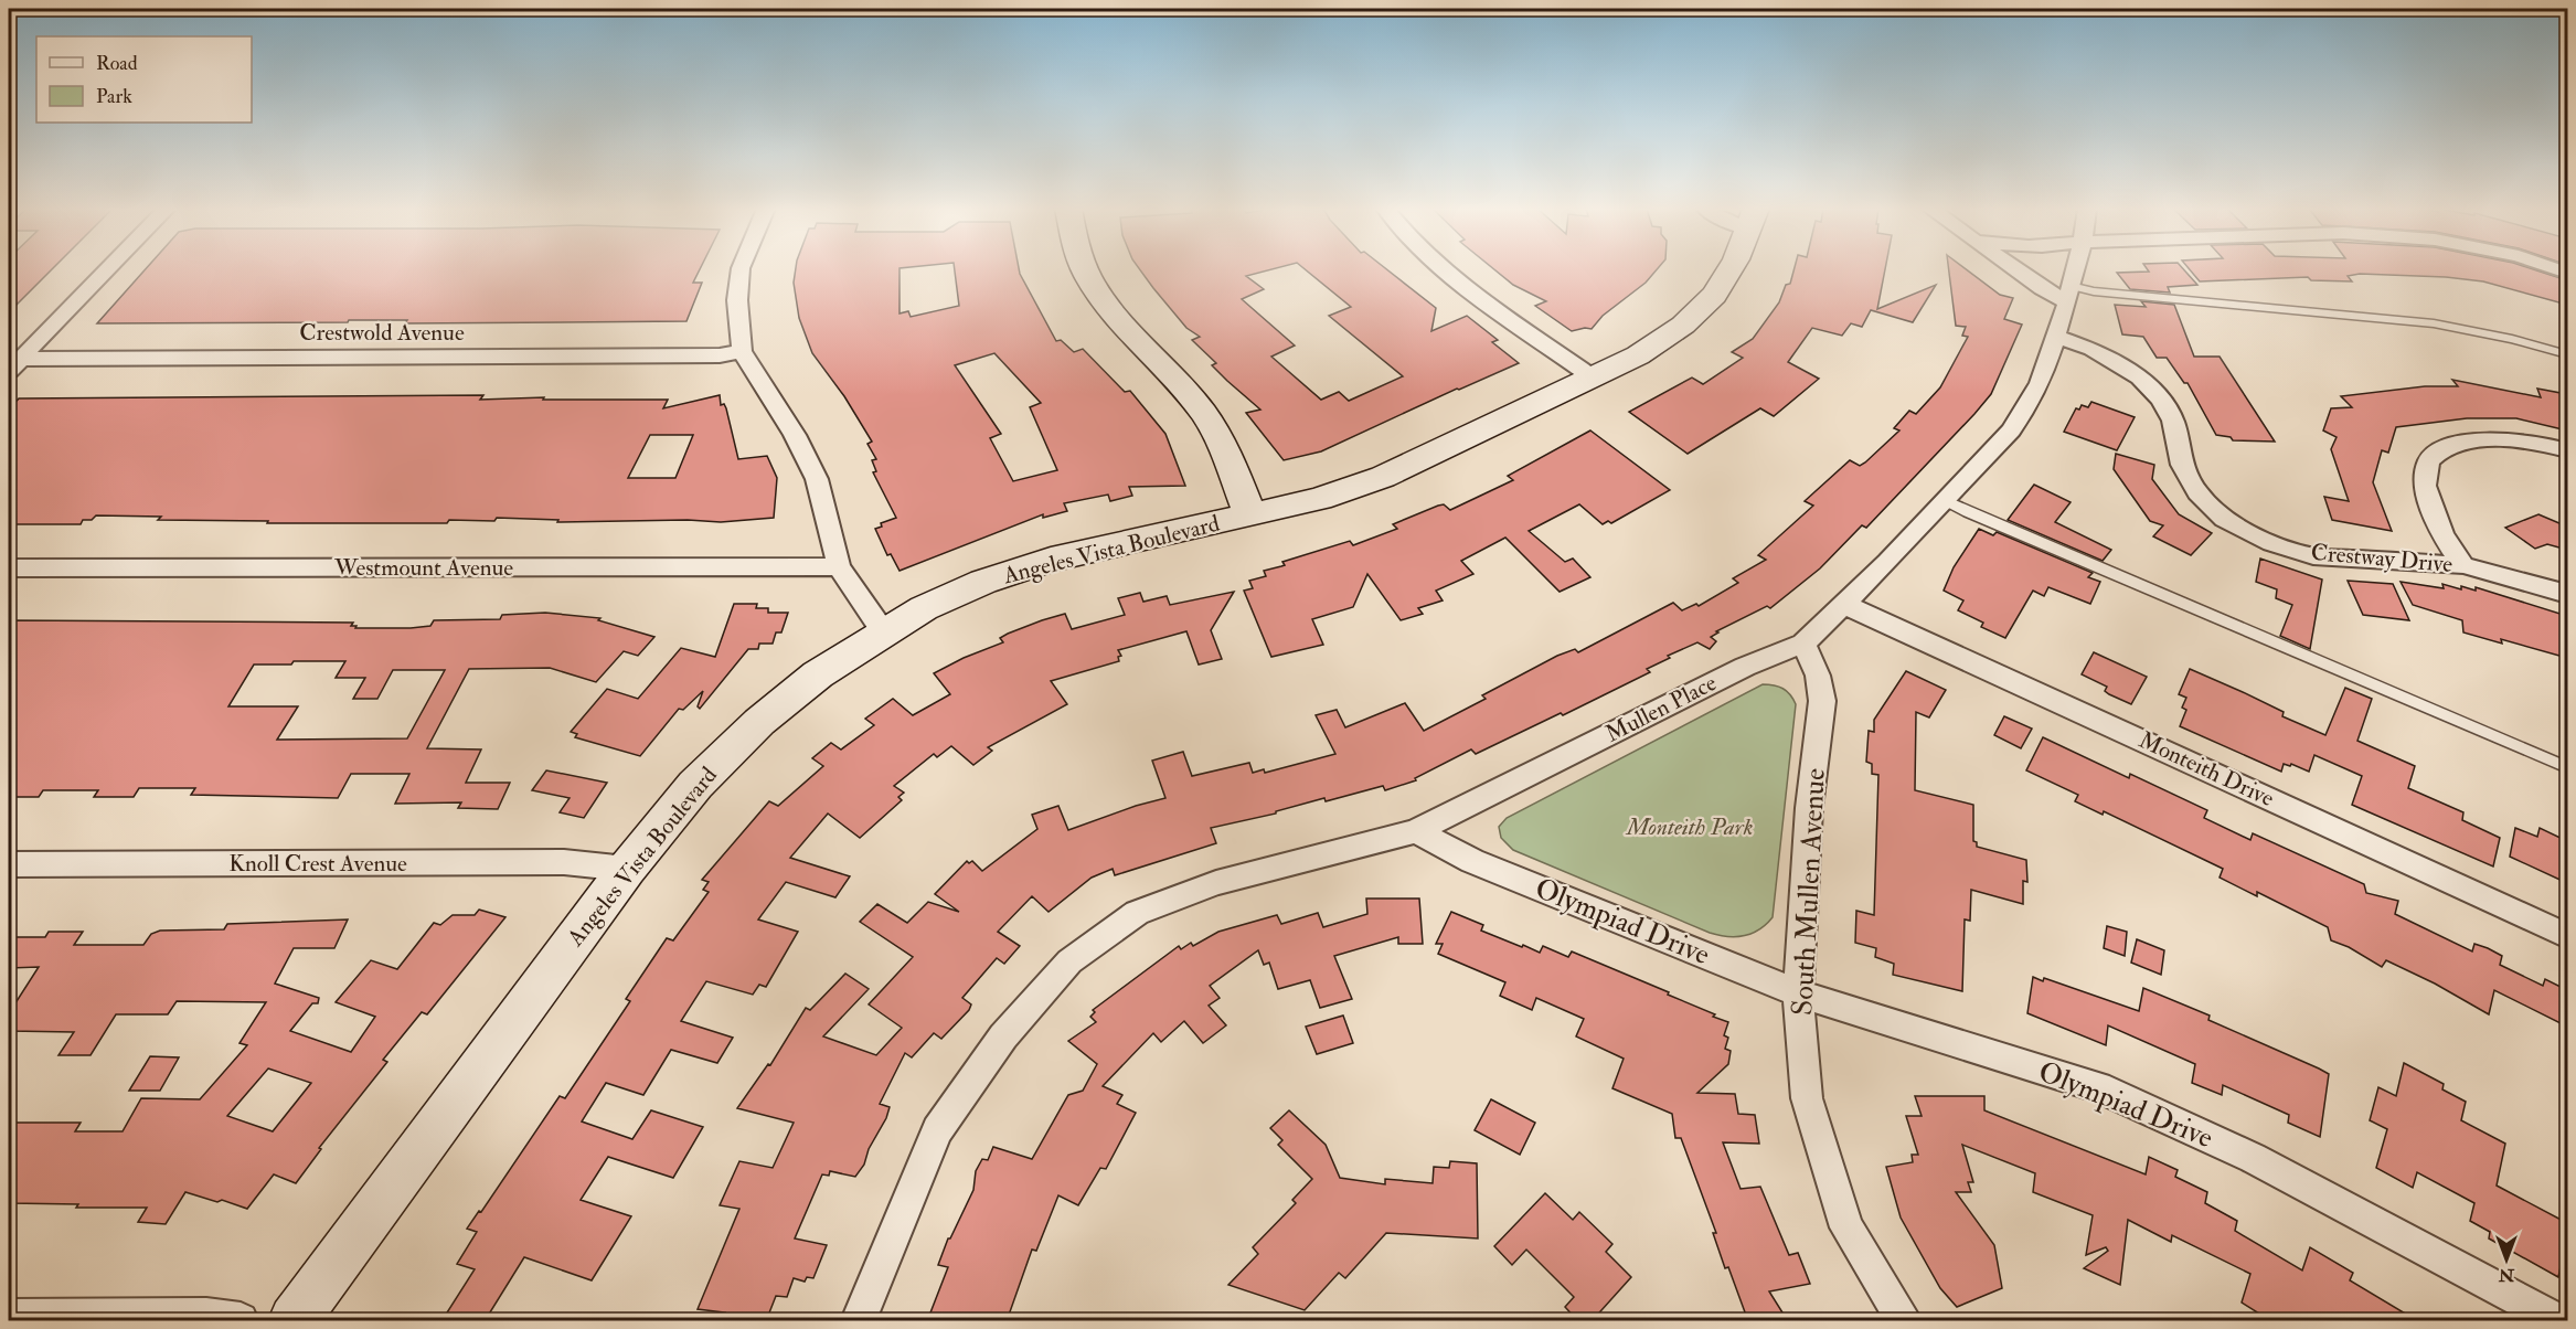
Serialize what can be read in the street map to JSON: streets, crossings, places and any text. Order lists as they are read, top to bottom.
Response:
{
  "streets": {
    "street": [
      "Crestwold Avenue",
      "Angeles Vista Boulevard",
      "Crestway Drive",
      "Westmount Avenue",
      "Mullen Place",
      "Monteith Drive",
      "Knoll Crest Avenue",
      "South Mullen Avenue",
      "Olympiad Drive"
    ]
  },
  "crossings": [
    ["Angeles Vista Boulevard", "Knoll Crest Avenue"],
    ["Mullen Place", "Monteith Drive"],
    ["Mullen Place", "South Mullen Avenue"],
    ["Mullen Place", "Olympiad Drive"],
    ["South Mullen Avenue", "Olympiad Drive"]
  ],
  "parks": ["Monteith Park"],
  "legend": ["Road", "Park"],
  "north": "bottom"
}
